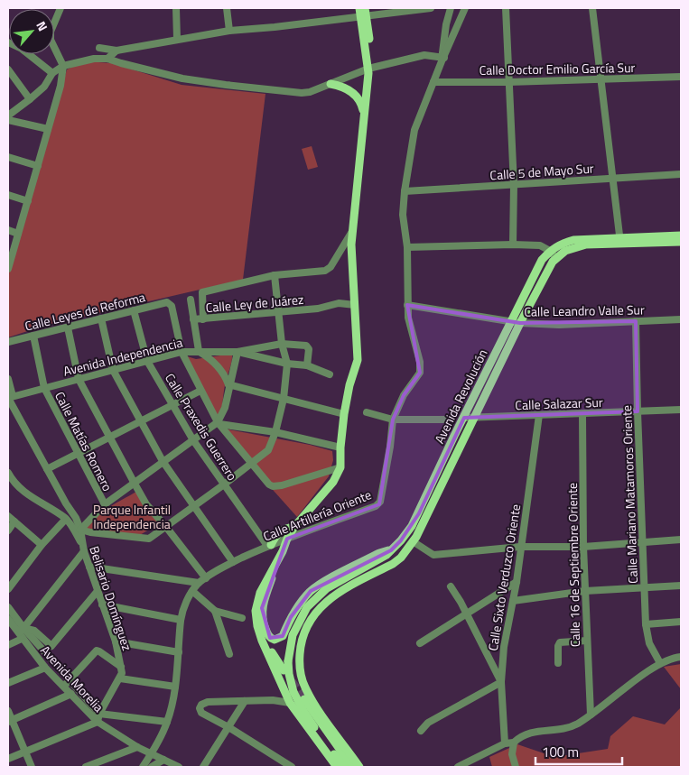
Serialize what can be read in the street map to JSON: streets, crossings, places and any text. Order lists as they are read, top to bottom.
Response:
{
  "streets": {
    "main road": ["Avenida Revolución"],
    "street": [
      "Calle Doctor Emilio García Sur",
      "Calle 5 de Mayo Sur",
      "Calle Ley de Juárez",
      "Calle Leandro Valle Sur",
      "Calle Leyes de Reforma",
      "Avenida Independencia",
      "Calle Salazar Sur",
      "Calle Praxedis Guerrero",
      "Calle Matías Romero",
      "Calle Mariano Matamoros Oriente",
      "Calle Artillería Oriente",
      "Calle 16 de Septiembre Oriente",
      "Calle Sixto Verduzco Oriente",
      "Belisario Domínguez",
      "Avenida Morelia"
    ]
  },
  "crossings": [
    ["Calle Doctor Emilio García Sur", "Calle Artillería Oriente"],
    ["Calle 5 de Mayo Sur", "Calle Artillería Oriente"],
    ["Calle Leandro Valle Sur", "Avenida Revolución"],
    ["Calle Leandro Valle Sur", "Calle Mariano Matamoros Oriente"],
    ["Calle Leandro Valle Sur", "Calle Artillería Oriente"],
    ["Calle Leyes de Reforma", "Avenida Independencia"],
    ["Calle Leyes de Reforma", "Calle Praxedis Guerrero"],
    ["Calle Leyes de Reforma", "Calle Matías Romero"],
    ["Avenida Independencia", "Calle Praxedis Guerrero"],
    ["Avenida Independencia", "Calle Matías Romero"],
    ["Avenida Revolución", "Calle Salazar Sur"],
    ["Calle Salazar Sur", "Calle Mariano Matamoros Oriente"],
    ["Calle Salazar Sur", "Calle 16 de Septiembre Oriente"],
    ["Calle Salazar Sur", "Calle Sixto Verduzco Oriente"],
    ["Calle Praxedis Guerrero", "Calle Artillería Oriente"],
    ["Calle Artillería Oriente", "Avenida Morelia"],
    ["Belisario Domínguez", "Avenida Morelia"]
  ],
  "parks": ["Parque Infantil Independencia"],
  "scale_bar": "100 m",
  "north": "top right"
}
